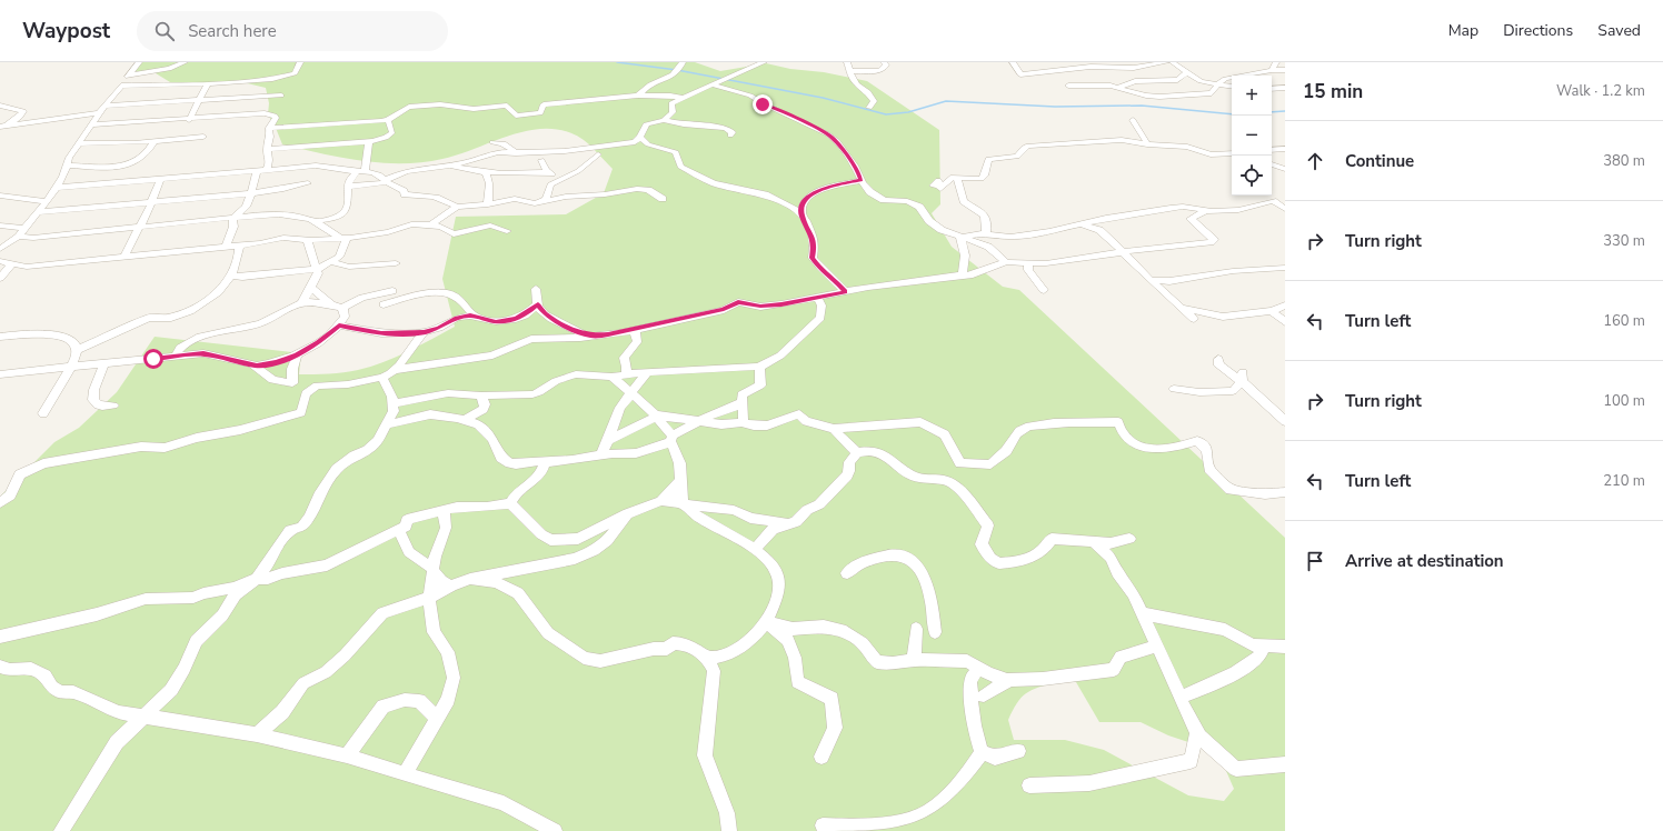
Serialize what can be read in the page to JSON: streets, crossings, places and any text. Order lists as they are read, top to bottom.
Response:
{
  "page": {
    "header": "Waypost",
    "search": "Search here",
    "nav": ["Map", "Directions", "Saved"],
    "heading": ["15 min", "Walk · 1.2 km"],
    "map_buttons": ["+", "−"],
    "list": [
      ["Continue", "380 m"],
      ["Turn right", "330 m"],
      ["Turn left", "160 m"],
      ["Turn right", "100 m"],
      ["Turn left", "210 m"],
      "Arrive at destination"
    ]
  }
}
